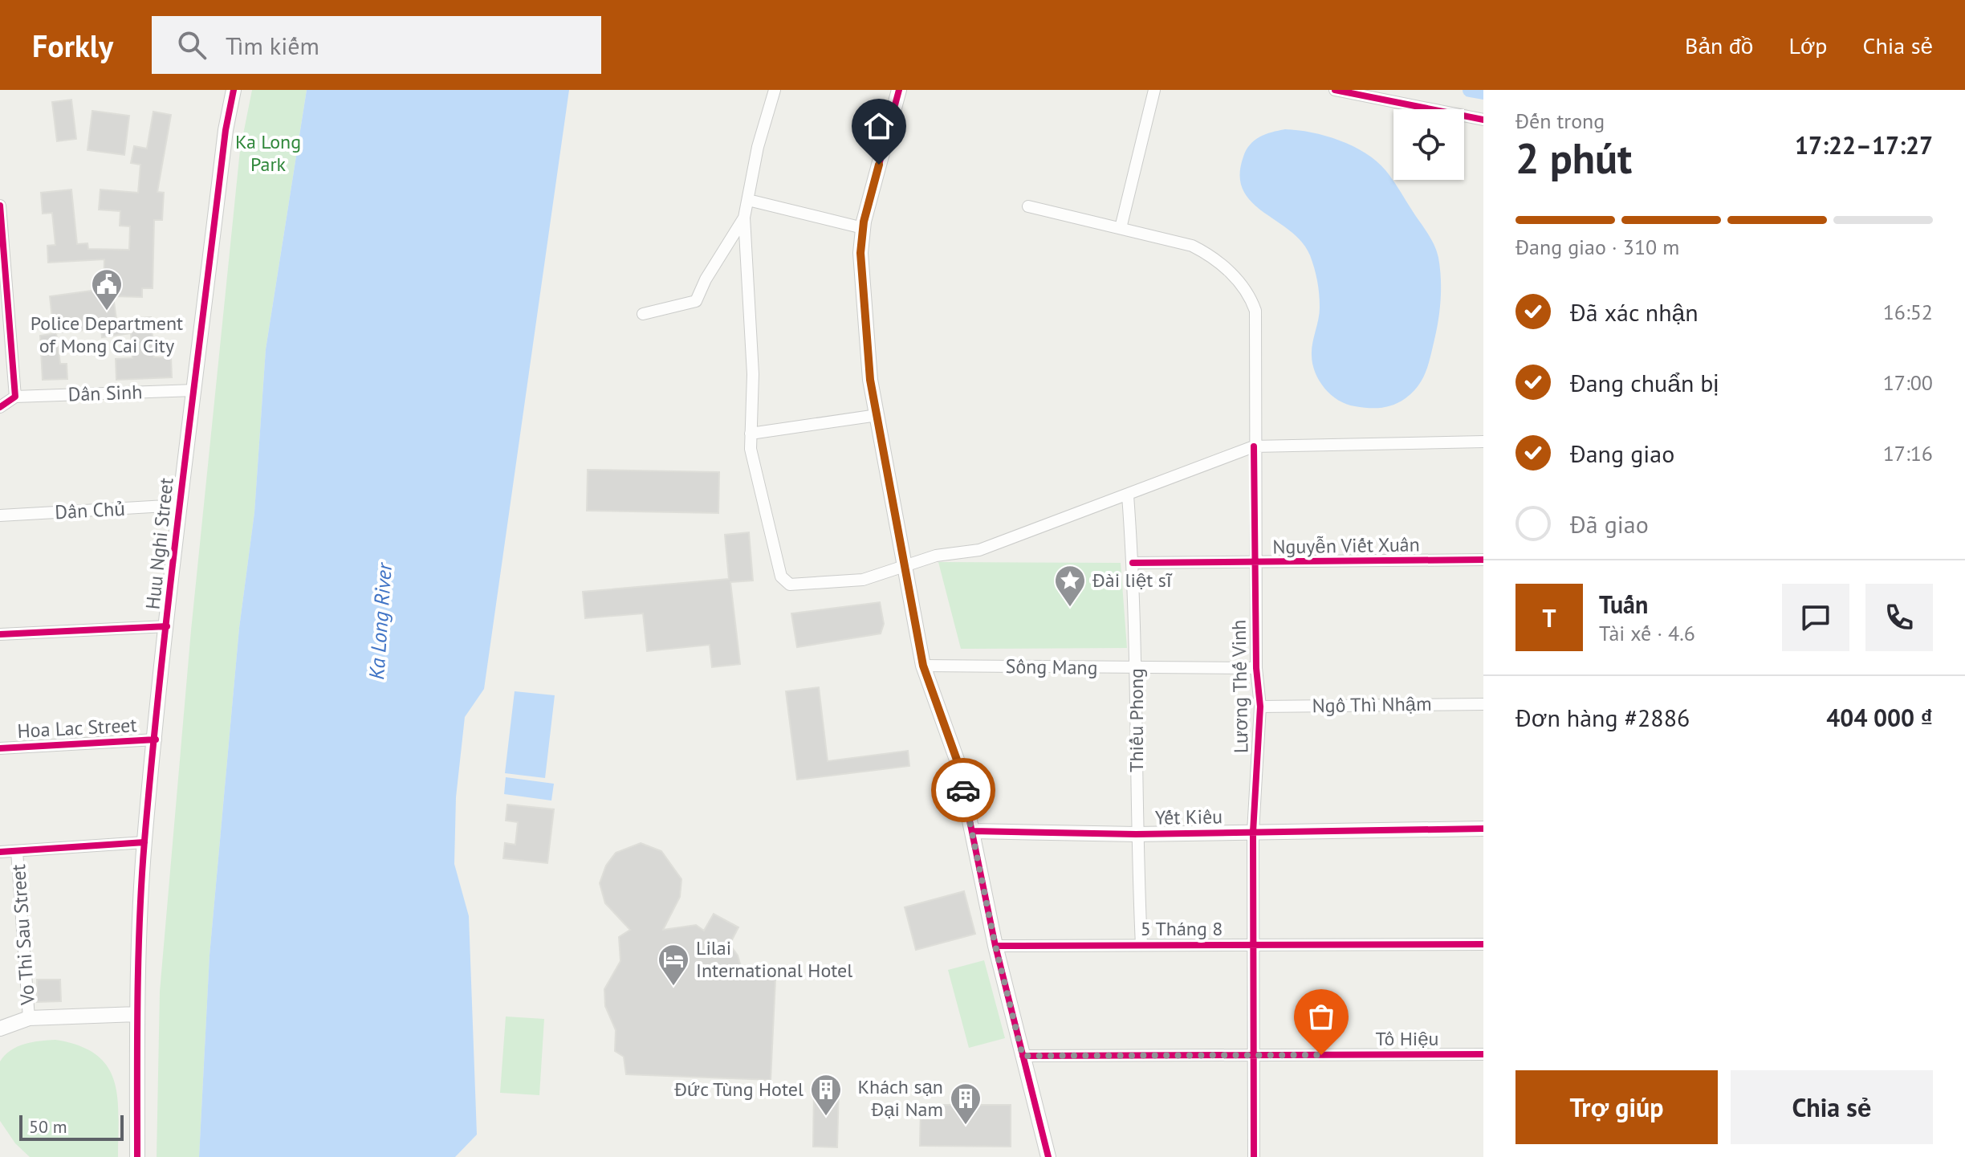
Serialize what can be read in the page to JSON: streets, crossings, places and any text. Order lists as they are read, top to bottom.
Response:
{
  "streets": {
    "street": [
      "Dân Sinh",
      "Dân Chủ",
      "Huu Nghi Street",
      "Nguyễn Viết Xuân",
      "Sông Mang",
      "Lương Thế Vinh",
      "Ngô Thì Nhậm",
      "Thiếu Phong",
      "Hoa Lac Street",
      "Yết Kiêu",
      "5 Tháng 8",
      "Vo Thi Sau Street",
      "Tô Hiệu"
    ]
  },
  "crossings": [
    ["Dân Sinh", "Huu Nghi Street"],
    ["Dân Chủ", "Huu Nghi Street"],
    ["Huu Nghi Street", "Hoa Lac Street"],
    ["Nguyễn Viết Xuân", "Lương Thế Vinh"],
    ["Nguyễn Viết Xuân", "Thiếu Phong"],
    ["Sông Mang", "Lương Thế Vinh"],
    ["Sông Mang", "Thiếu Phong"],
    ["Lương Thế Vinh", "Ngô Thì Nhậm"],
    ["Lương Thế Vinh", "Yết Kiêu"],
    ["Lương Thế Vinh", "5 Tháng 8"],
    ["Lương Thế Vinh", "Tô Hiệu"],
    ["Thiếu Phong", "Yết Kiêu"],
    ["Thiếu Phong", "5 Tháng 8"]
  ],
  "water": ["Ka Long River"],
  "parks": ["Ka Long Park"],
  "places": {
    "public building": ["Police Department of Mong Cai City"],
    "place": ["Đài liệt sĩ"],
    "hotel": ["Lilai International Hotel"],
    "building": ["Đức Tùng Hotel", "Khách sạn Đại Nam"]
  },
  "scale_bar": "50 m",
  "page": {
    "header": "Forkly",
    "search": "Tìm kiếm",
    "nav": ["Bản đồ", "Lớp", "Chia sẻ"],
    "heading": ["2 phút", "Đến trong", "17:22–17:27"],
    "panel": [
      "Tuấn",
      "Tài xế · 4.6",
      "Đơn hàng #2886",
      "404 000 ₫"
    ],
    "bar": "Đang giao · 310 m",
    "list": [
      ["Đã xác nhận", "16:52"],
      ["Đang chuẩn bị", "17:00"],
      ["Đang giao", "17:16"],
      "Đã giao"
    ],
    "round": "T",
    "buttons": ["Trợ giúp", "Chia sẻ"],
    "scale": "50 m"
  }
}
